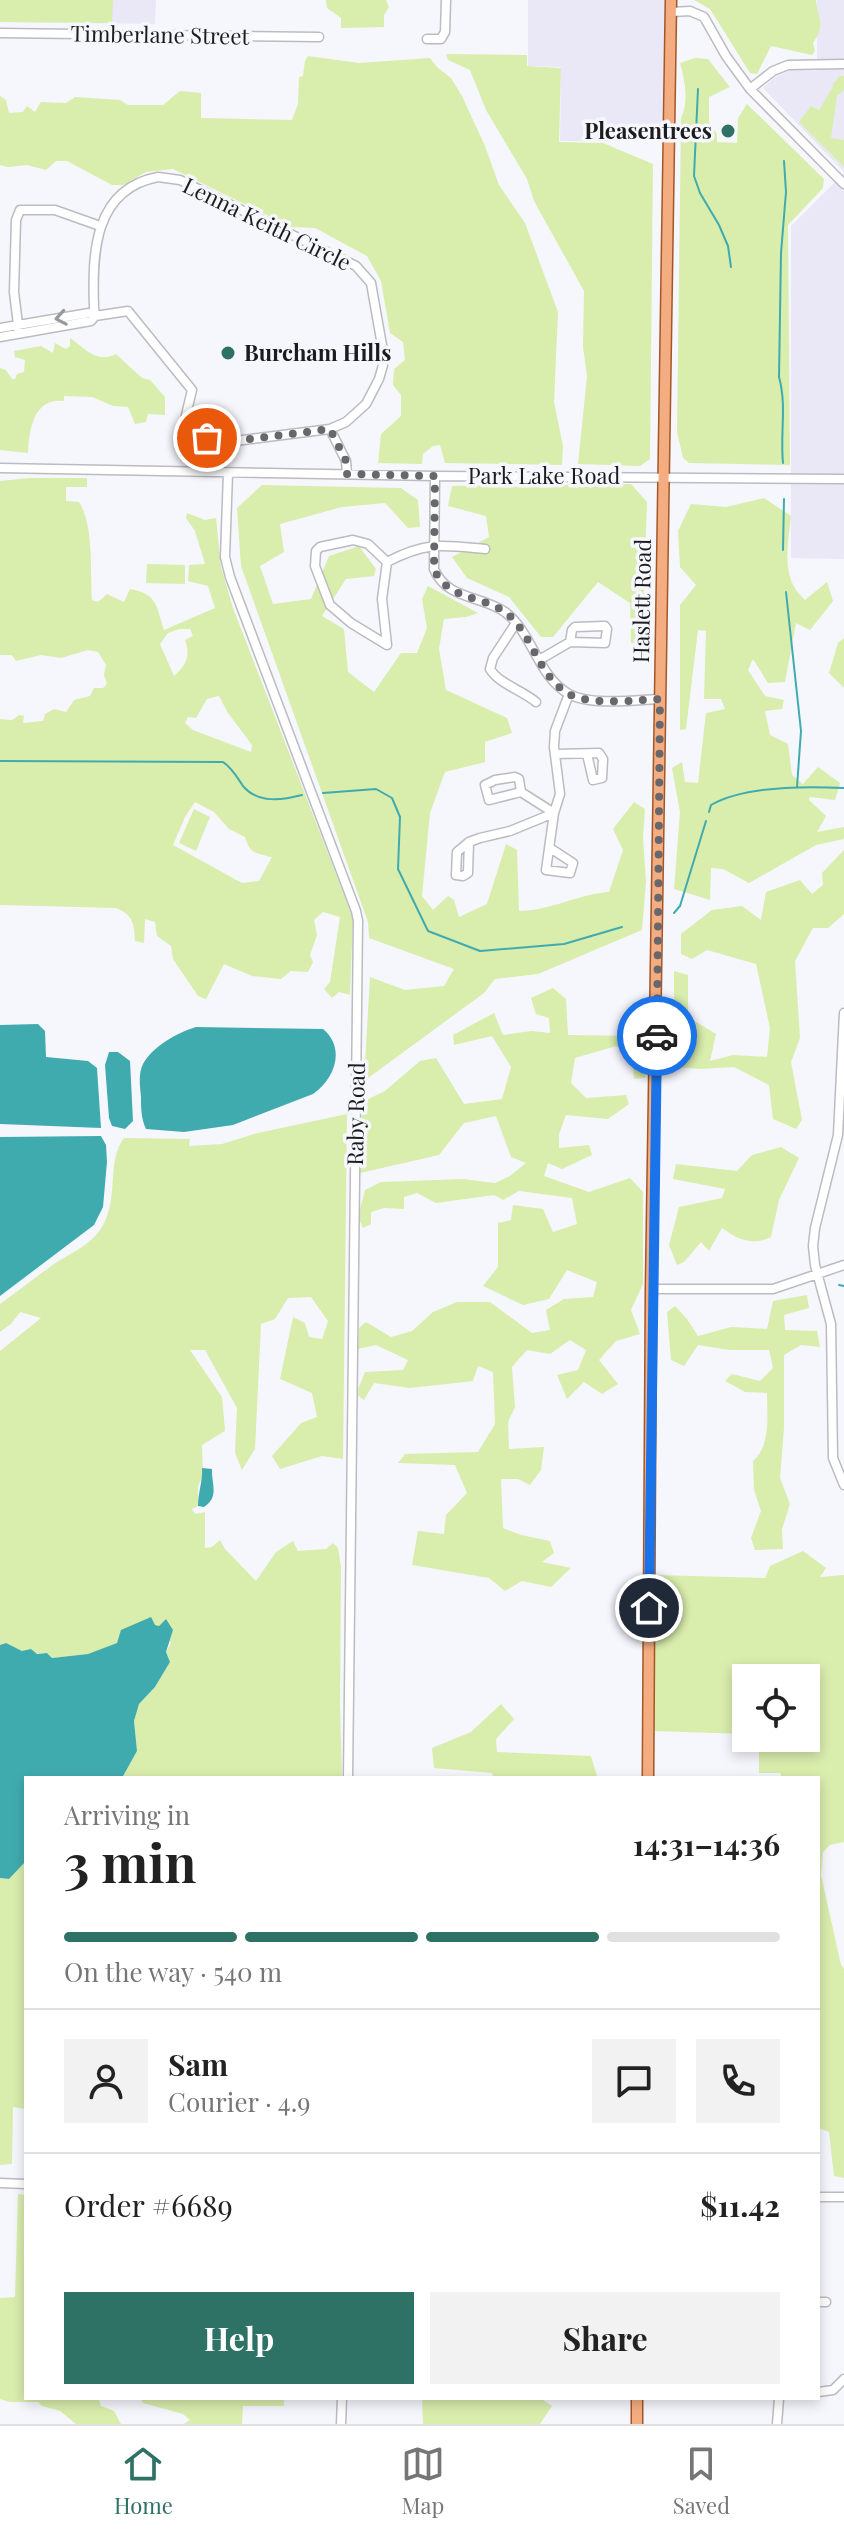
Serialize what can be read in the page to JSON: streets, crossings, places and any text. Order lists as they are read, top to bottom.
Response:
{
  "streets": {
    "main road": ["Haslett Road"],
    "street": [
      "Timberlane Street",
      "Lenna Keith Circle",
      "Park Lake Road",
      "Raby Road"
    ]
  },
  "crossings": [
    ["Park Lake Road", "Haslett Road"],
    ["Park Lake Road", "Raby Road"]
  ],
  "places": ["Pleasentrees", "Burcham Hills"],
  "page": {
    "heading": ["3 min", "Arriving in", "14:31–14:36"],
    "panel": [
      "Sam",
      "Courier · 4.9",
      "Order #6689",
      "$11.42"
    ],
    "bar": "On the way · 540 m",
    "buttons": ["Help", "Share"],
    "tabs": ["Home", "Map", "Saved"]
  }
}
